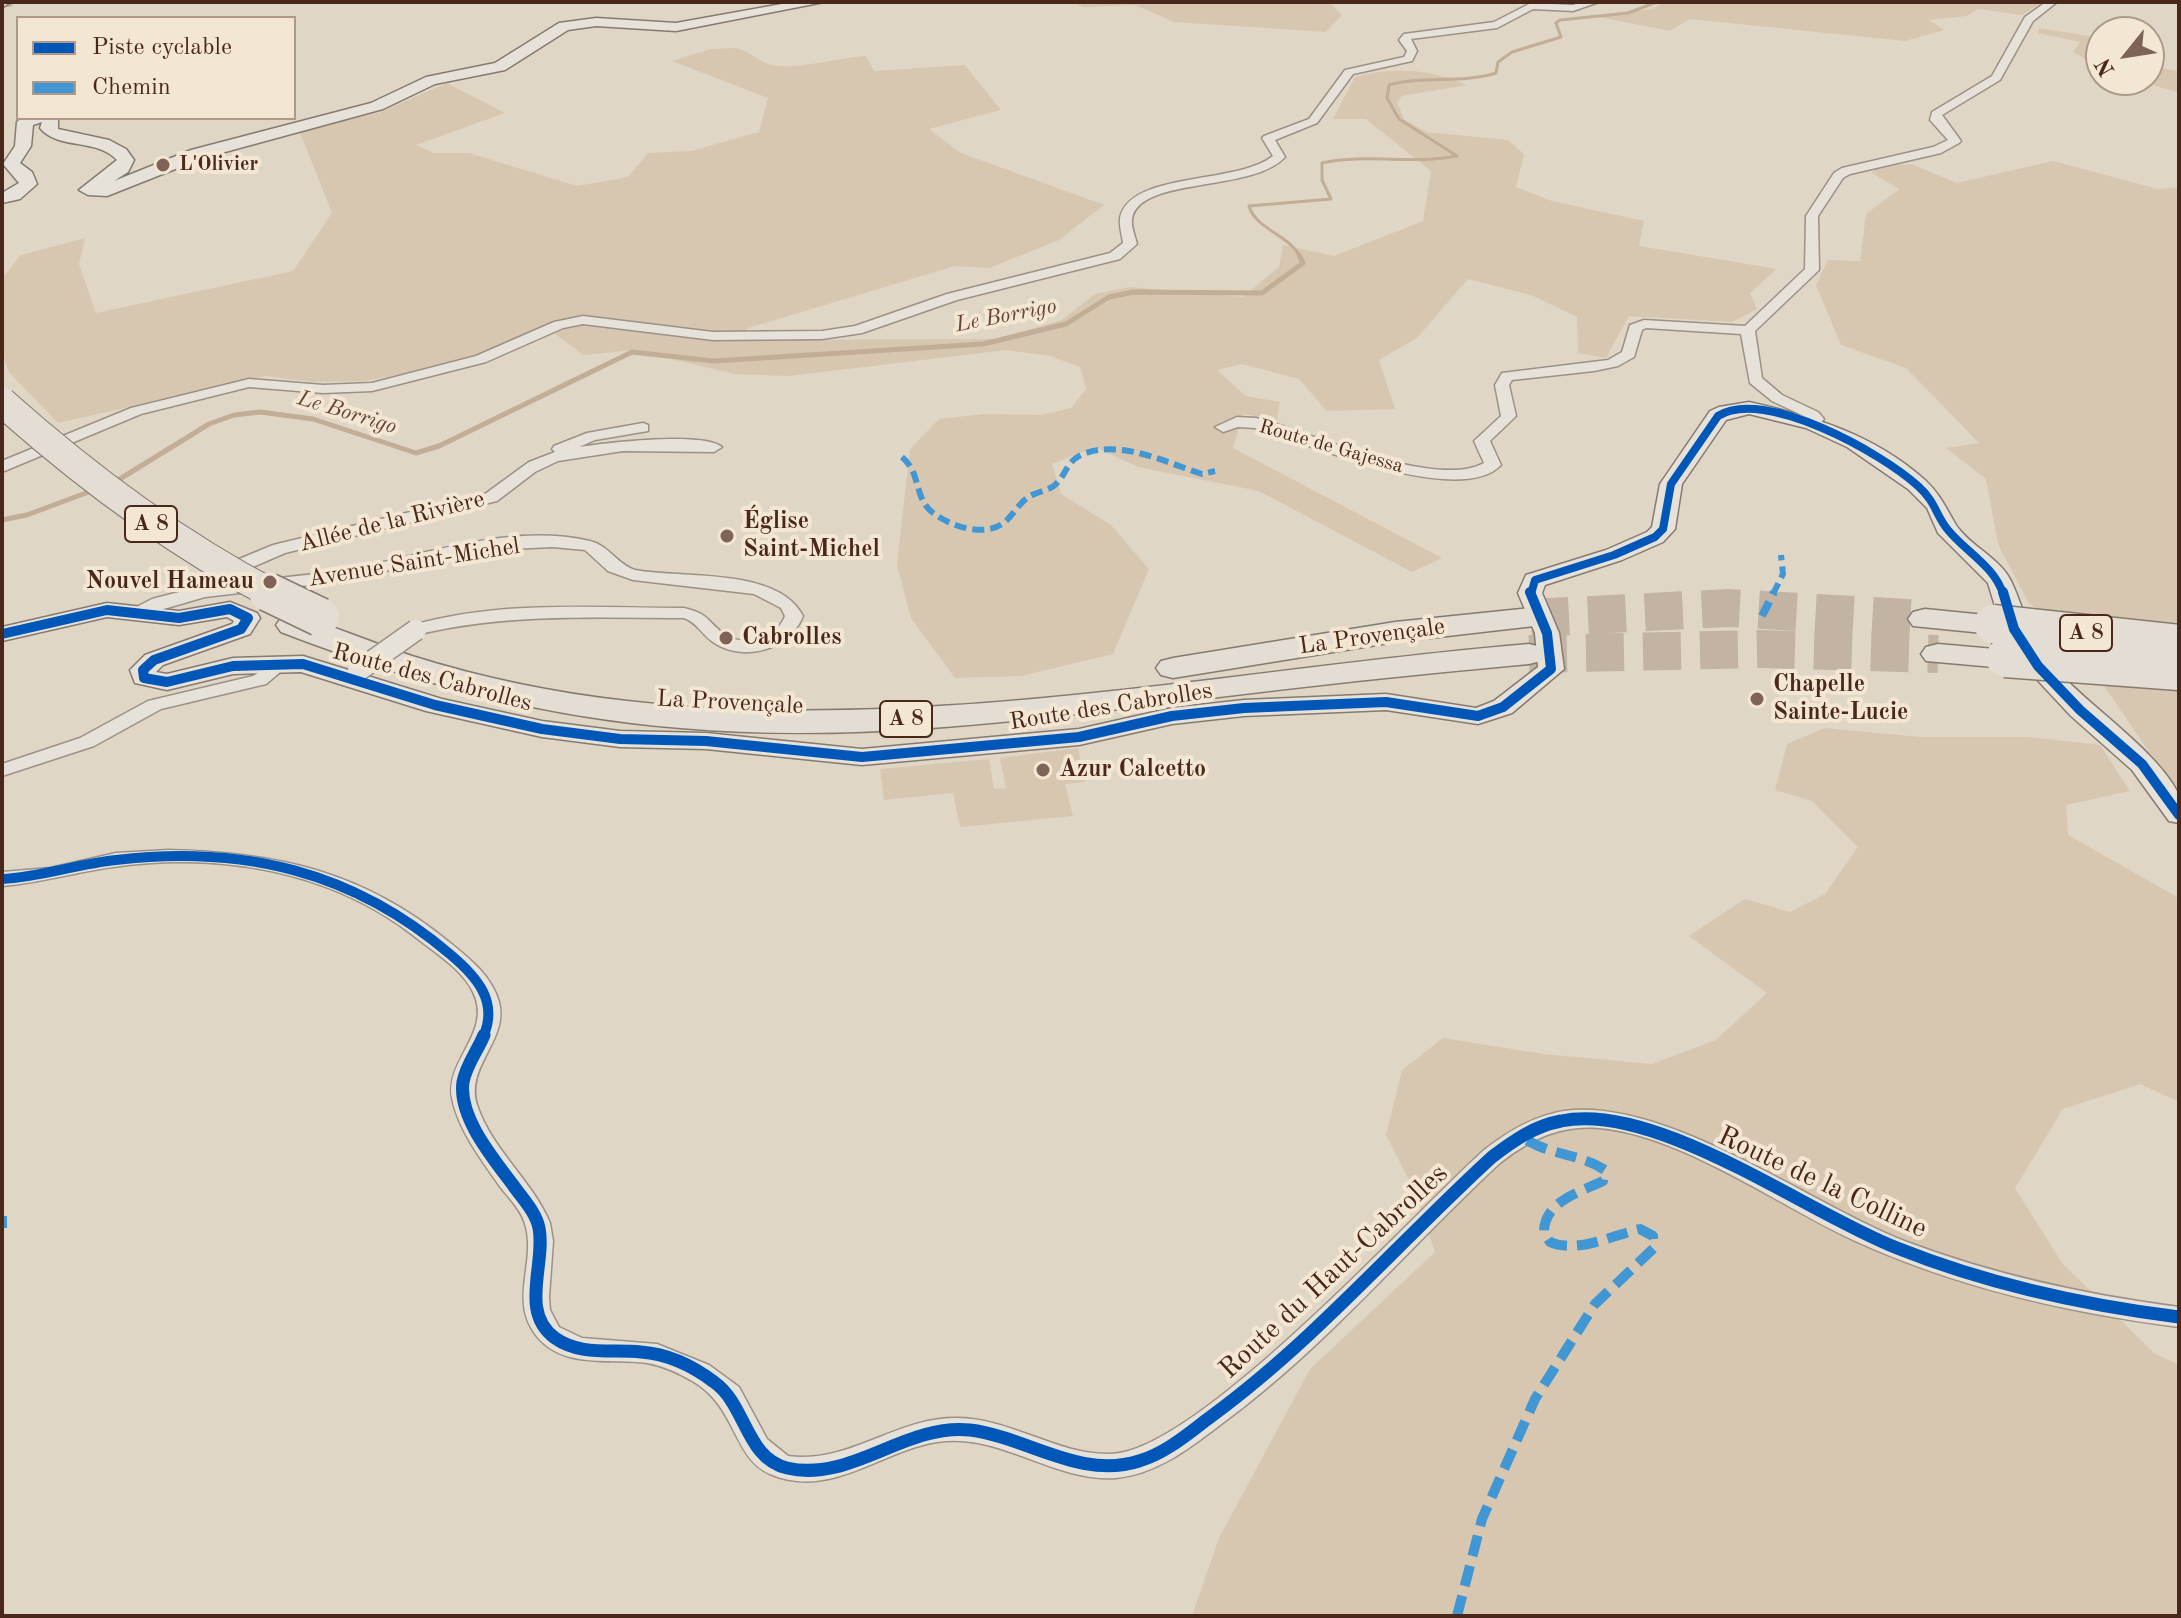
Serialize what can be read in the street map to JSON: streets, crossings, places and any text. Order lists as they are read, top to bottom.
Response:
{
  "streets": {
    "highway": ["A 8", "La Provençale"],
    "street": [
      "Route de Gajessa",
      "Allée de la Rivière",
      "Avenue Saint-Michel",
      "Route des Cabrolles",
      "Route de la Colline",
      "Route du Haut-Cabrolles"
    ]
  },
  "crossings": [
    ["Allée de la Rivière", "Avenue Saint-Michel"],
    ["Allée de la Rivière", "Route des Cabrolles"],
    ["Avenue Saint-Michel", "Route des Cabrolles"],
    ["Route de la Colline", "Route du Haut-Cabrolles"]
  ],
  "water": ["Le Borrigo"],
  "places": [
    "L'Olivier",
    "Église Saint-Michel",
    "Nouvel Hameau",
    "Cabrolles",
    "Chapelle Sainte-Lucie",
    "Azur Calcetto"
  ],
  "legend": ["Piste cyclable", "Chemin"],
  "north": "bottom left"
}
